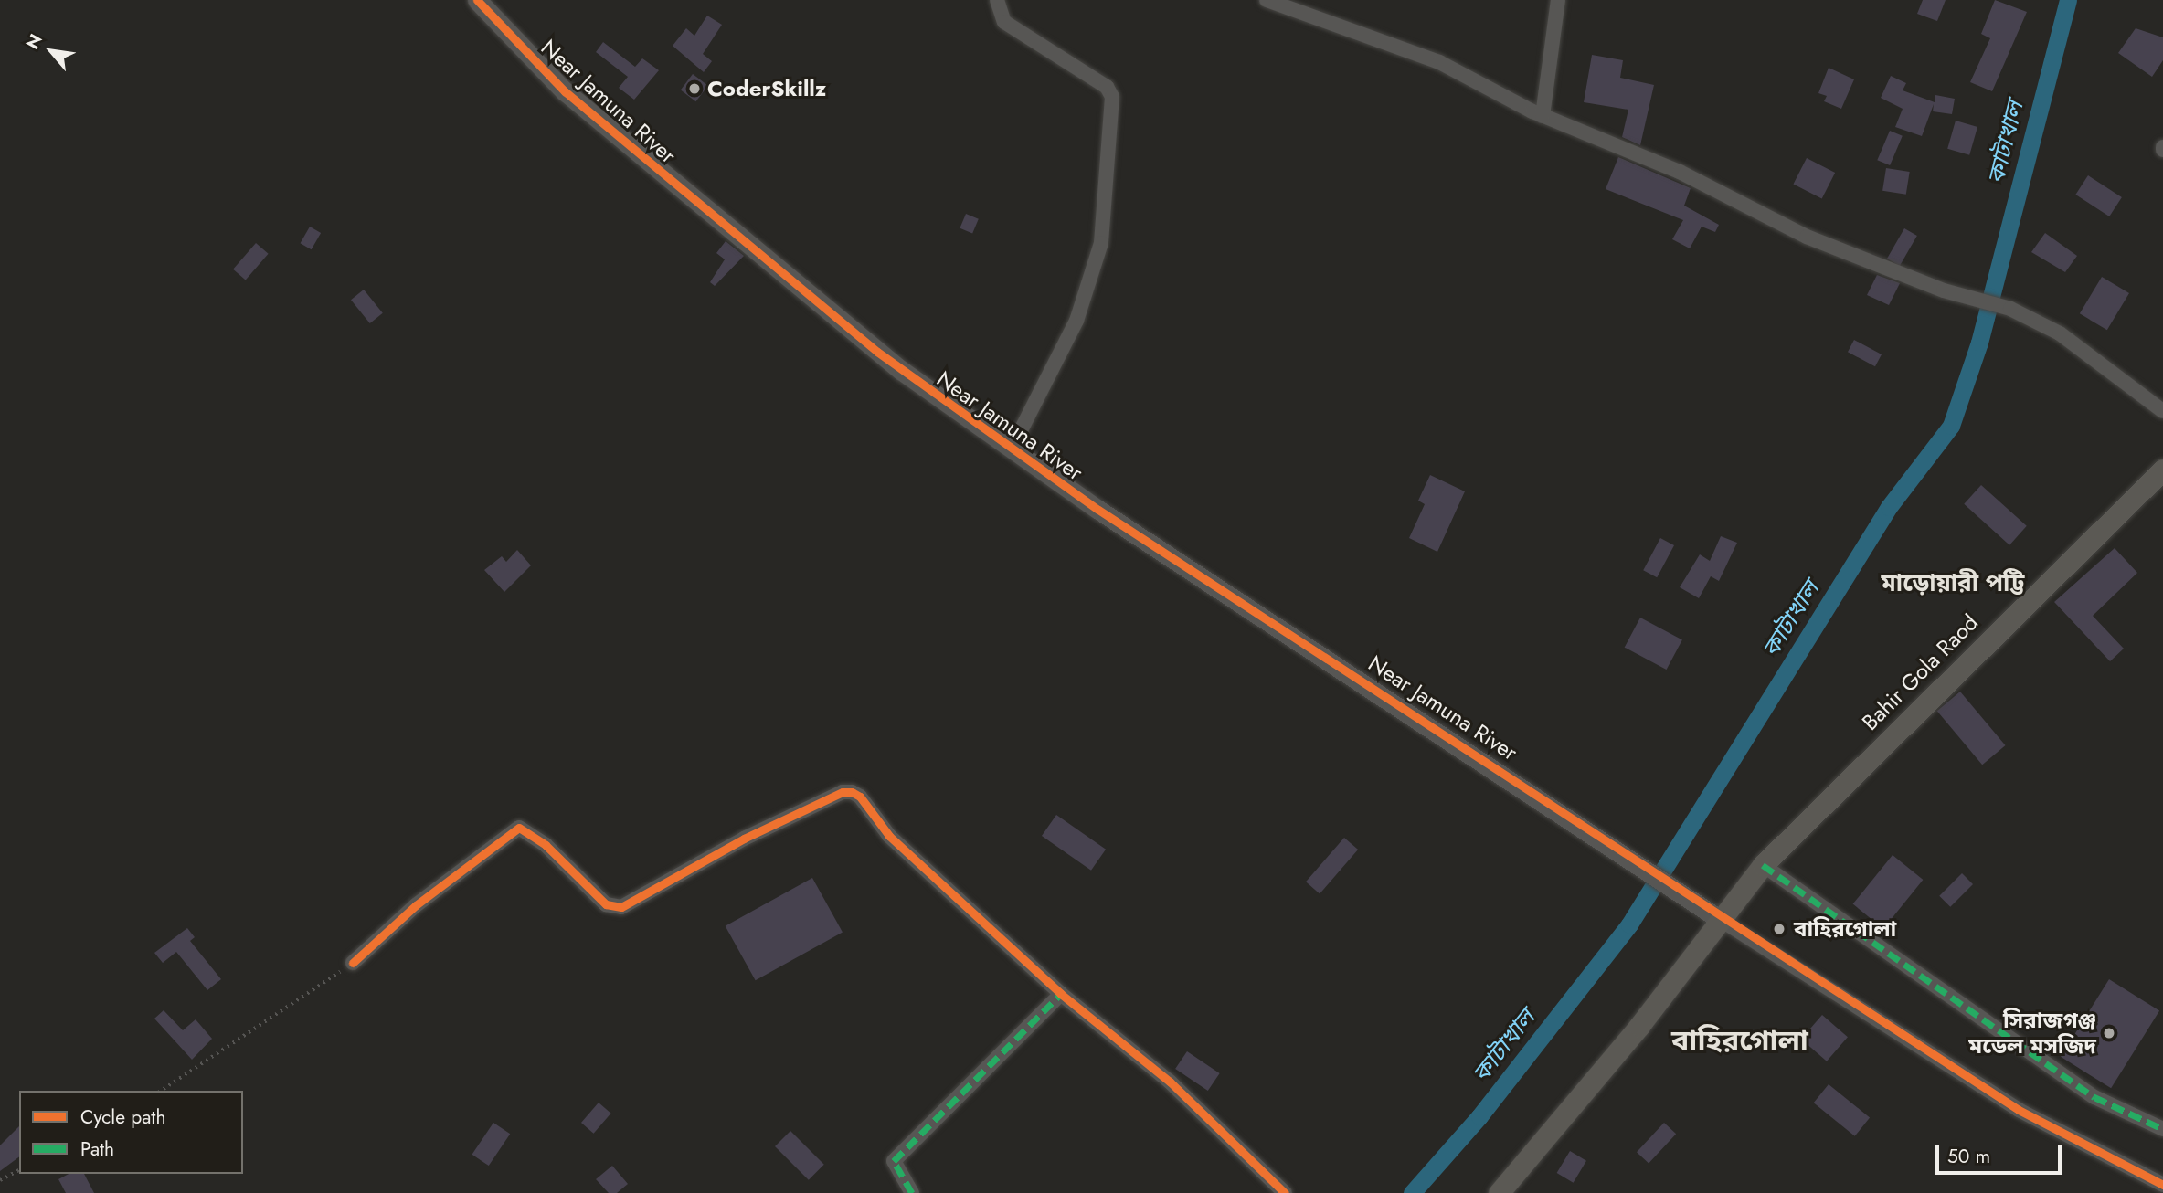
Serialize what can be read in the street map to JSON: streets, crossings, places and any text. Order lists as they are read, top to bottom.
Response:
{
  "streets": {
    "main road": ["Bahir Gola Raod"],
    "street": ["Near Jamuna River"]
  },
  "crossings": [
    ["Near Jamuna River", "Bahir Gola Raod"]
  ],
  "districts": ["মাড়োয়ারী পট্টি", "বাহিরগোলা"],
  "water": ["কাটাখাল"],
  "places": ["CoderSkillz", "বাহিরগোলা", "সিরাজগঞ্জ মডেল মসজিদ"],
  "legend": ["Cycle path", "Path"],
  "scale_bar": "50 m",
  "north": "top left"
}
